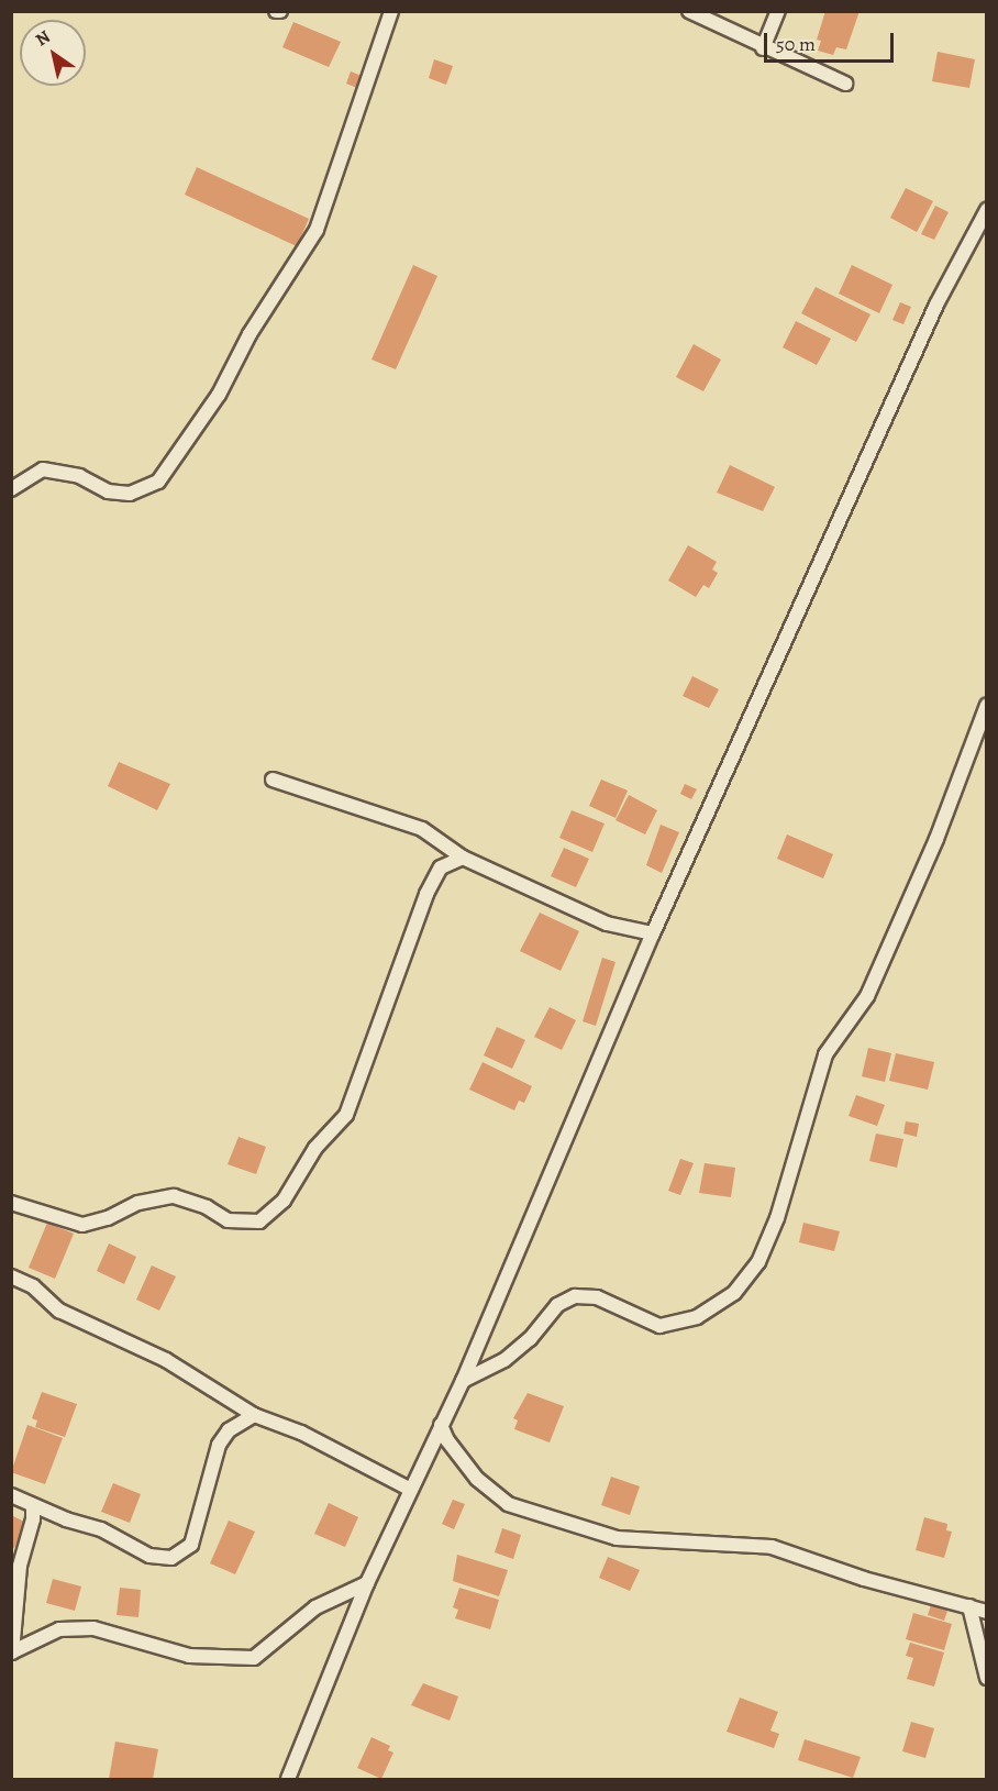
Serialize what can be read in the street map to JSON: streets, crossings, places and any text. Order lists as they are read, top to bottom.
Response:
{
  "scale_bar": "50 m",
  "north": "top left"
}
